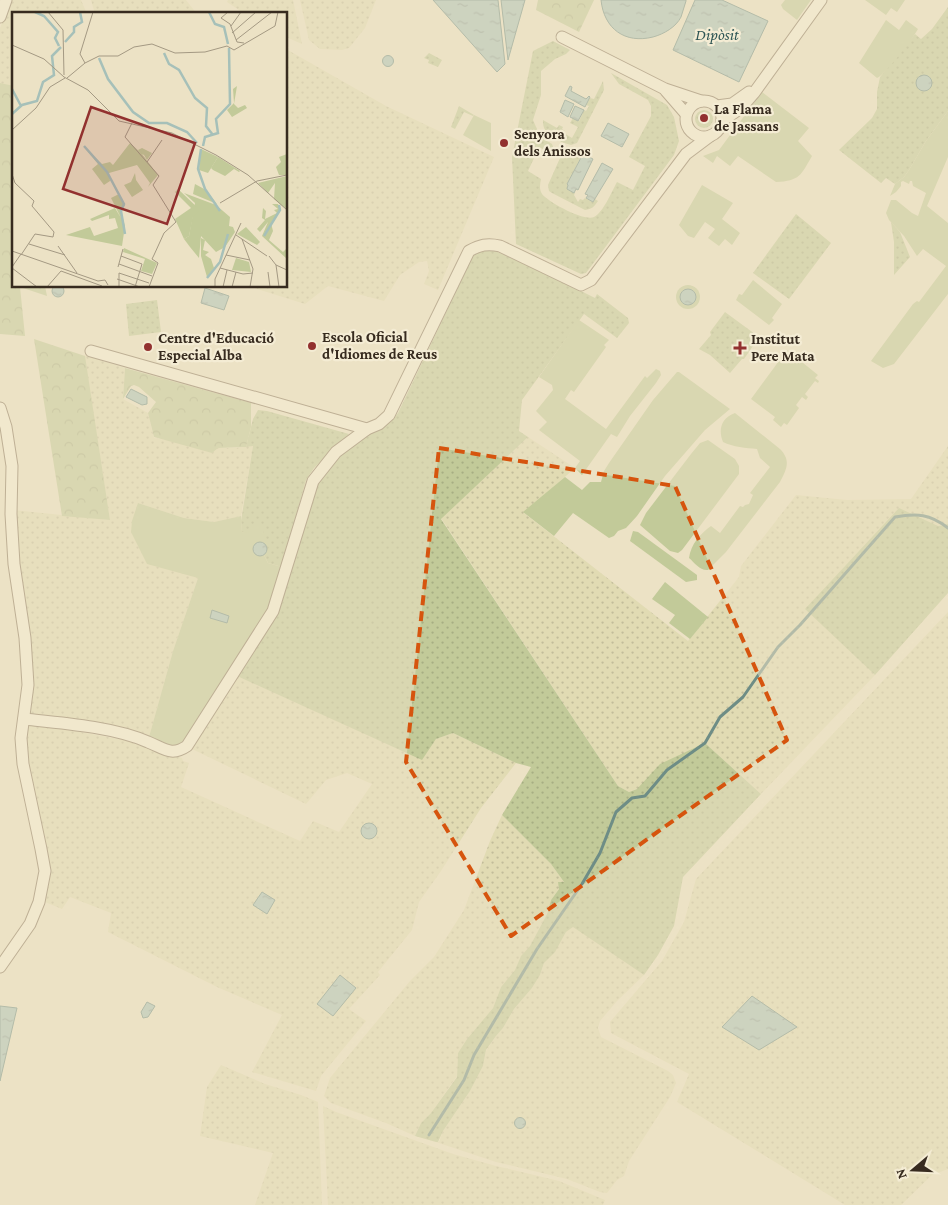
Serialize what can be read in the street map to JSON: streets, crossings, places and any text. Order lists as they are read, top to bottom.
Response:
{
  "water": ["Dipòsit"],
  "places": {
    "other": [
      "La Flama de Jassans",
      "Senyora dels Anissos",
      "Escola Oficial d'Idiomes de Reus",
      "Centre d'Educació Especial Alba"
    ],
    "health": ["Institut Pere Mata"]
  },
  "north": "left"
}
